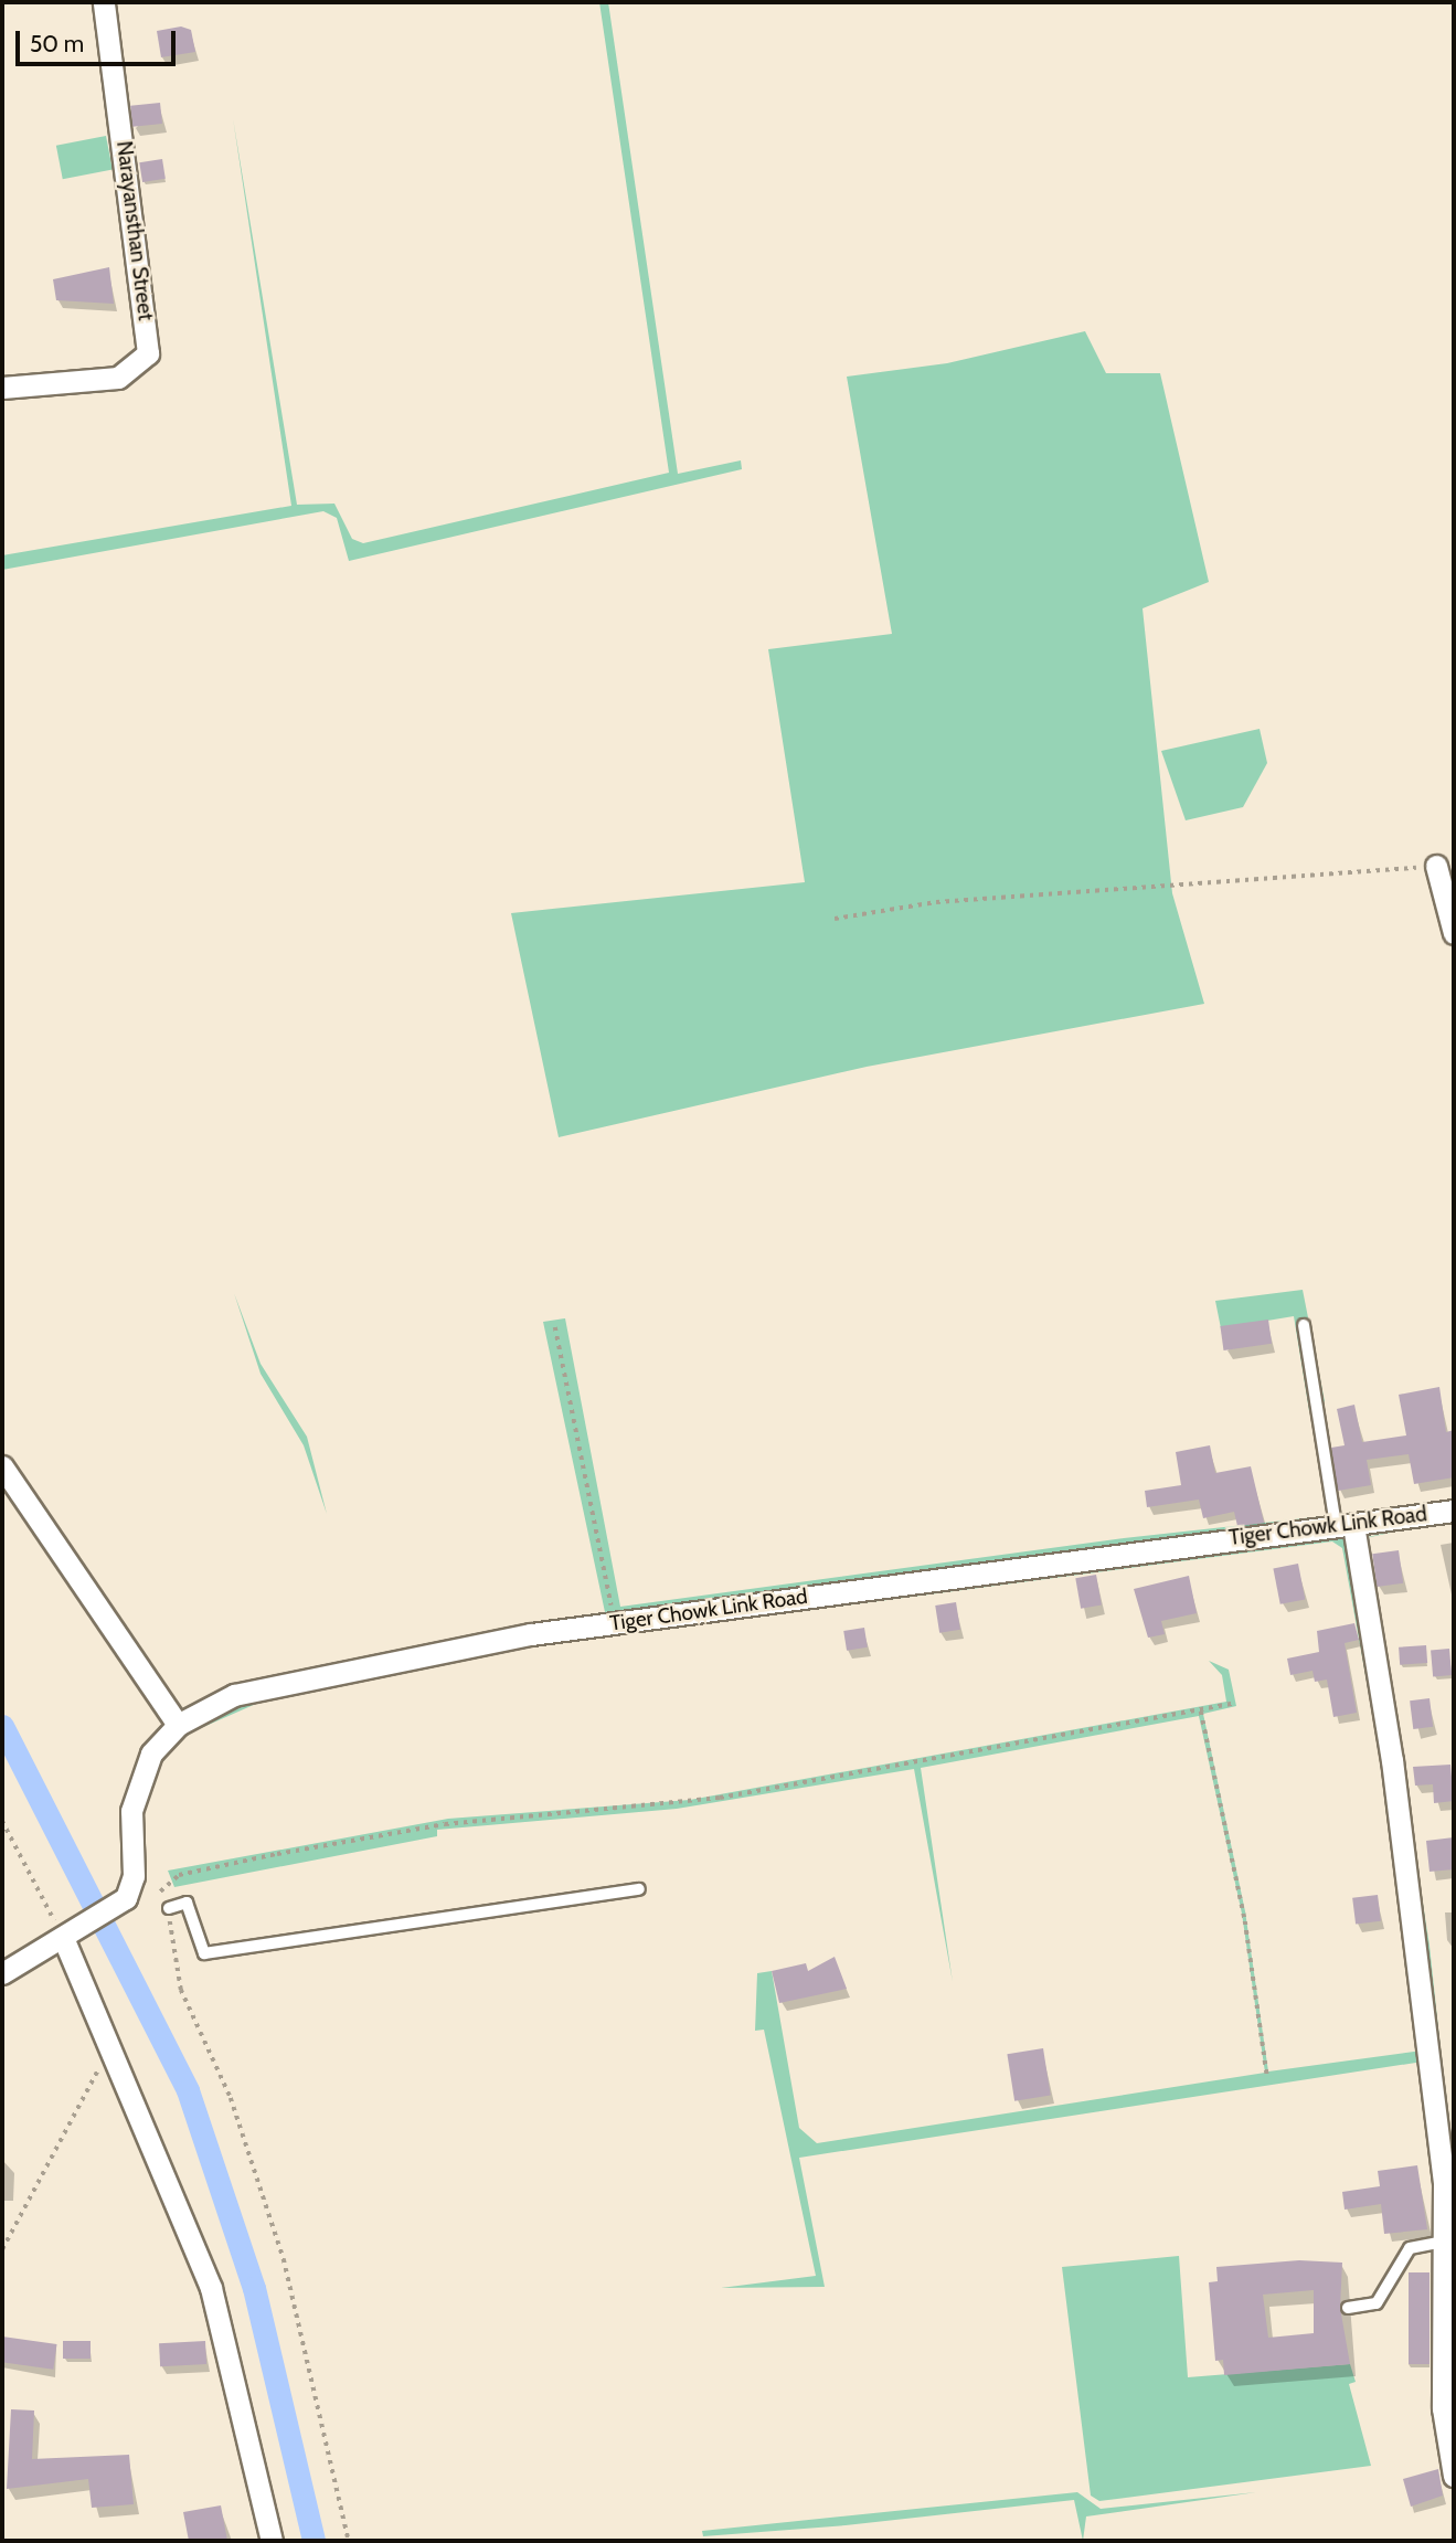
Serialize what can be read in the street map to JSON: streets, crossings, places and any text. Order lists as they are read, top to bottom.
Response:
{
  "streets": {
    "street": ["Narayansthan Street", "Tiger Chowk Link Road"]
  },
  "scale_bar": "50 m"
}
